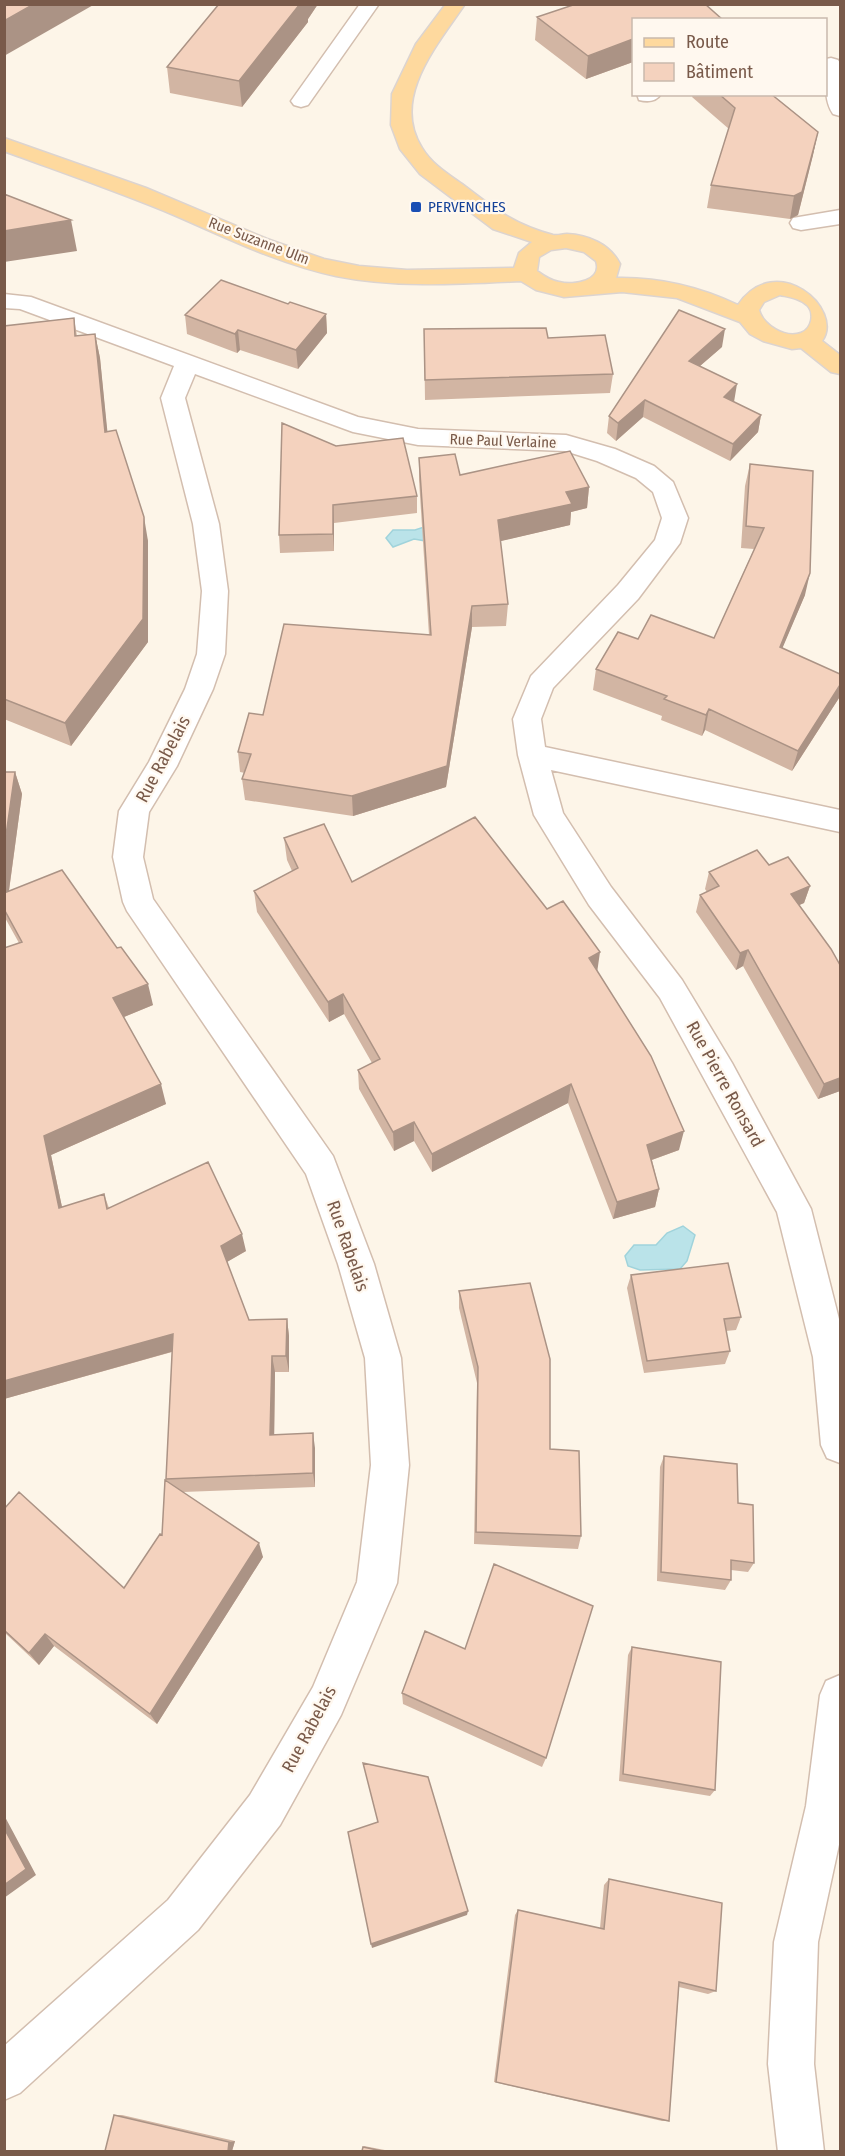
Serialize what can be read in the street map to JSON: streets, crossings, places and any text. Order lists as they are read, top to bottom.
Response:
{
  "streets": {
    "main road": ["Rue Suzanne Ulm"],
    "street": ["Rue Paul Verlaine", "Rue Rabelais", "Rue Pierre Ronsard"]
  },
  "crossings": [
    ["Rue Paul Verlaine", "Rue Rabelais"],
    ["Rue Paul Verlaine", "Rue Pierre Ronsard"]
  ],
  "places": {
    "transit": ["PERVENCHES"]
  },
  "legend": ["Route", "Bâtiment"]
}
